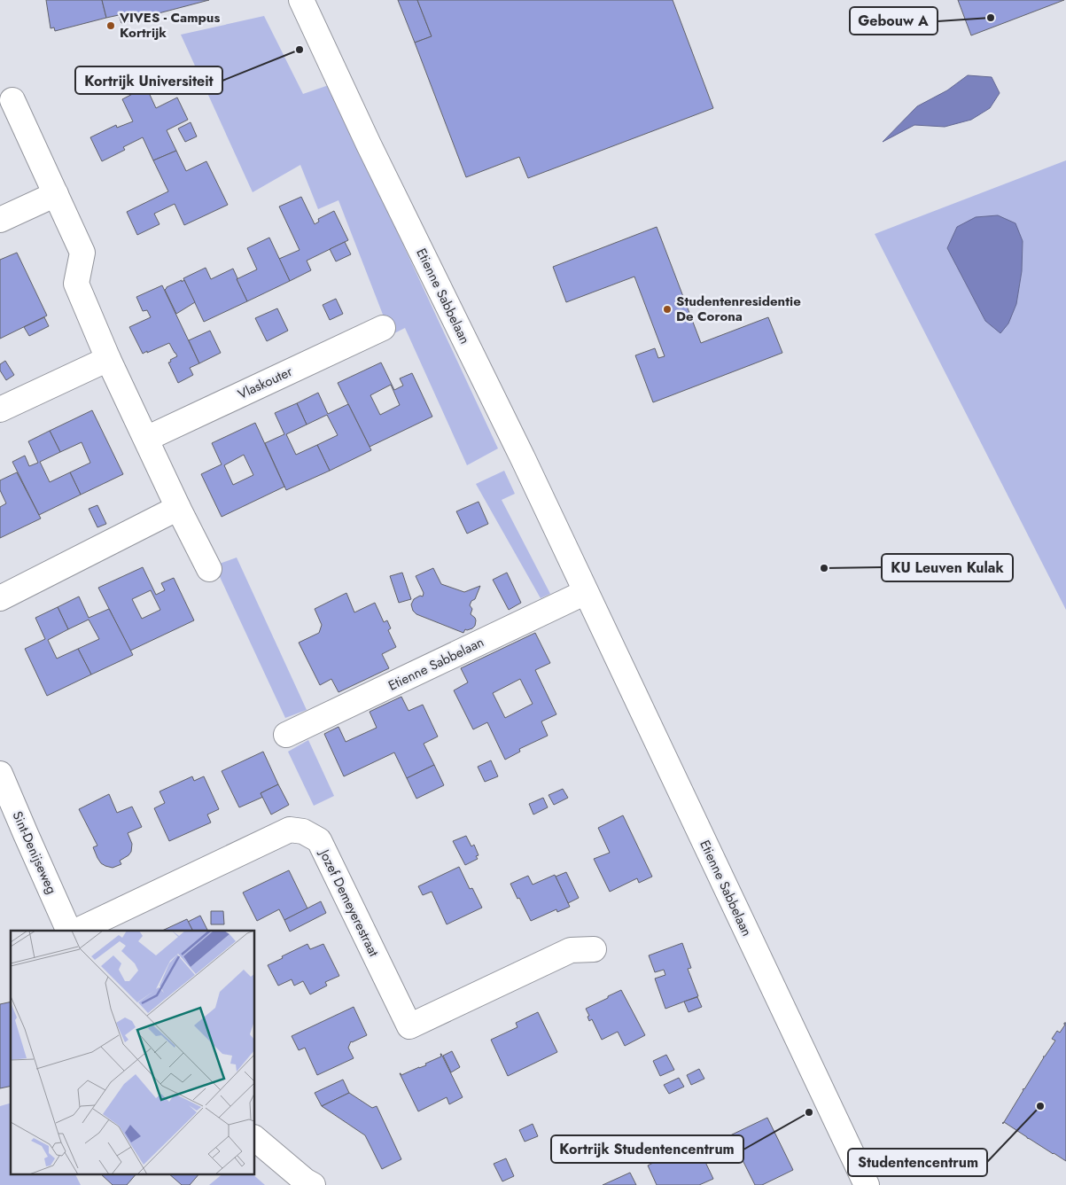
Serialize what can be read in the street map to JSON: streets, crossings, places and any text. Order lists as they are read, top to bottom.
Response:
{
  "streets": {
    "street": [
      "Etienne Sabbelaan",
      "Vlaskouter",
      "Sint-Denijseweg",
      "Jozef Demeyerestraat"
    ]
  },
  "places": [
    "Gebouw A",
    "VIVES - Campus Kortrijk",
    "Kortrijk Universiteit",
    "Studentenresidentie De Corona",
    "KU Leuven Kulak",
    "Studentencentrum",
    "Kortrijk Studentencentrum"
  ]
}
